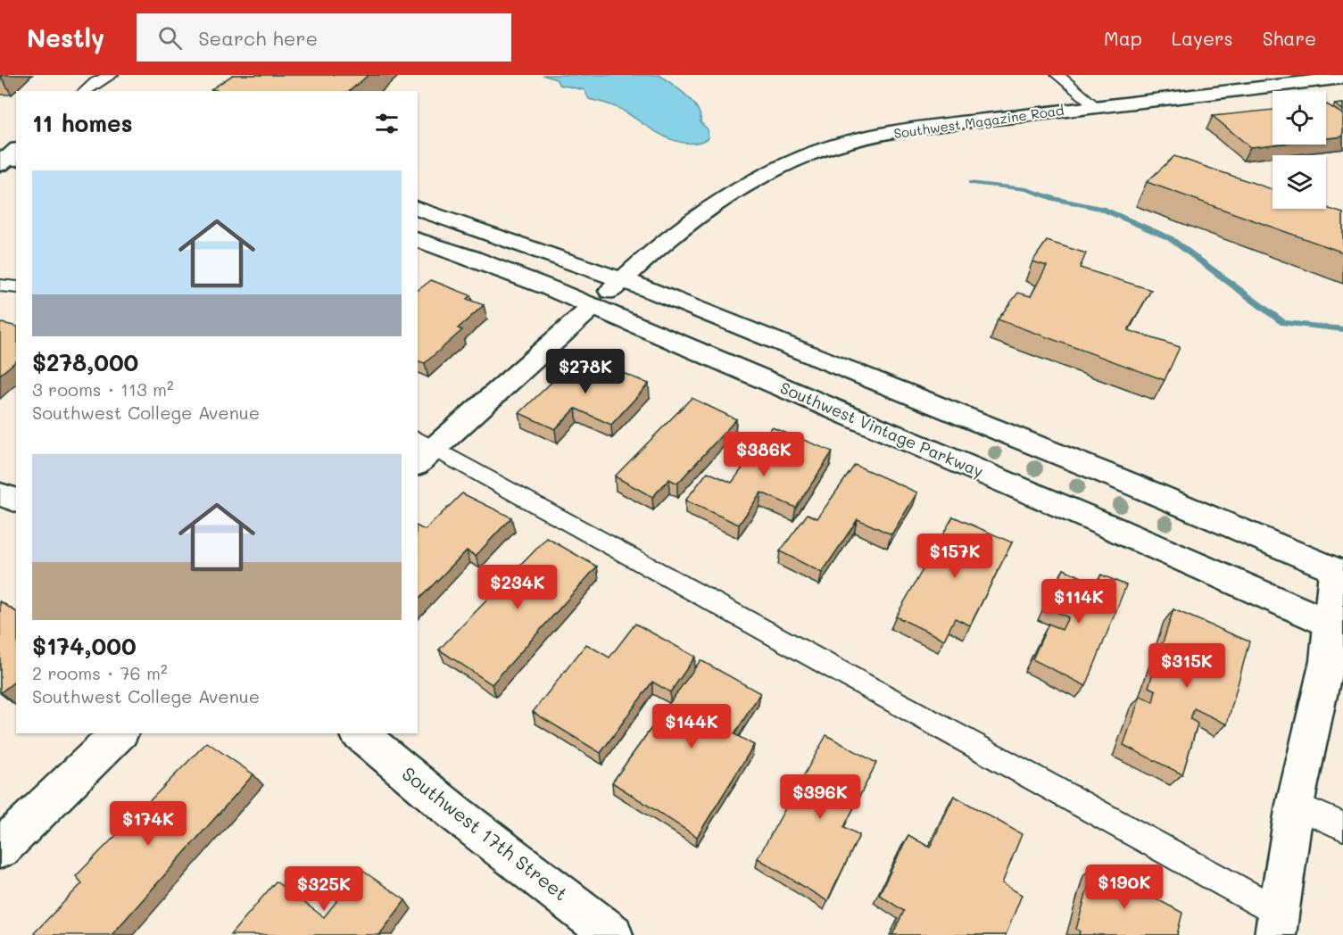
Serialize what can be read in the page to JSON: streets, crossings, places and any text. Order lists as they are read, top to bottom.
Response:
{
  "streets": {
    "street": ["Southwest Magazine Road", "Southwest Vintage Parkway", "Southwest 17th Street"]
  },
  "crossings": [
    ["Southwest Magazine Road", "Southwest Vintage Parkway"]
  ],
  "page": {
    "header": "Nestly",
    "search": "Search here",
    "nav": ["Map", "Layers", "Share"],
    "heading": "11 homes",
    "list": [
      {
        "name": "$278,000",
        "note": "3 rooms · 113 m² · Southwest College Avenue"
      },
      {
        "name": "$174,000",
        "note": "2 rooms · 76 m² · Southwest College Avenue"
      }
    ],
    "price": [
      "$278K",
      "$386K",
      "$157K",
      "$234K",
      "$114K",
      "$315K",
      "$144K",
      "$396K",
      "$174K",
      "$190K",
      "$325K"
    ]
  }
}
